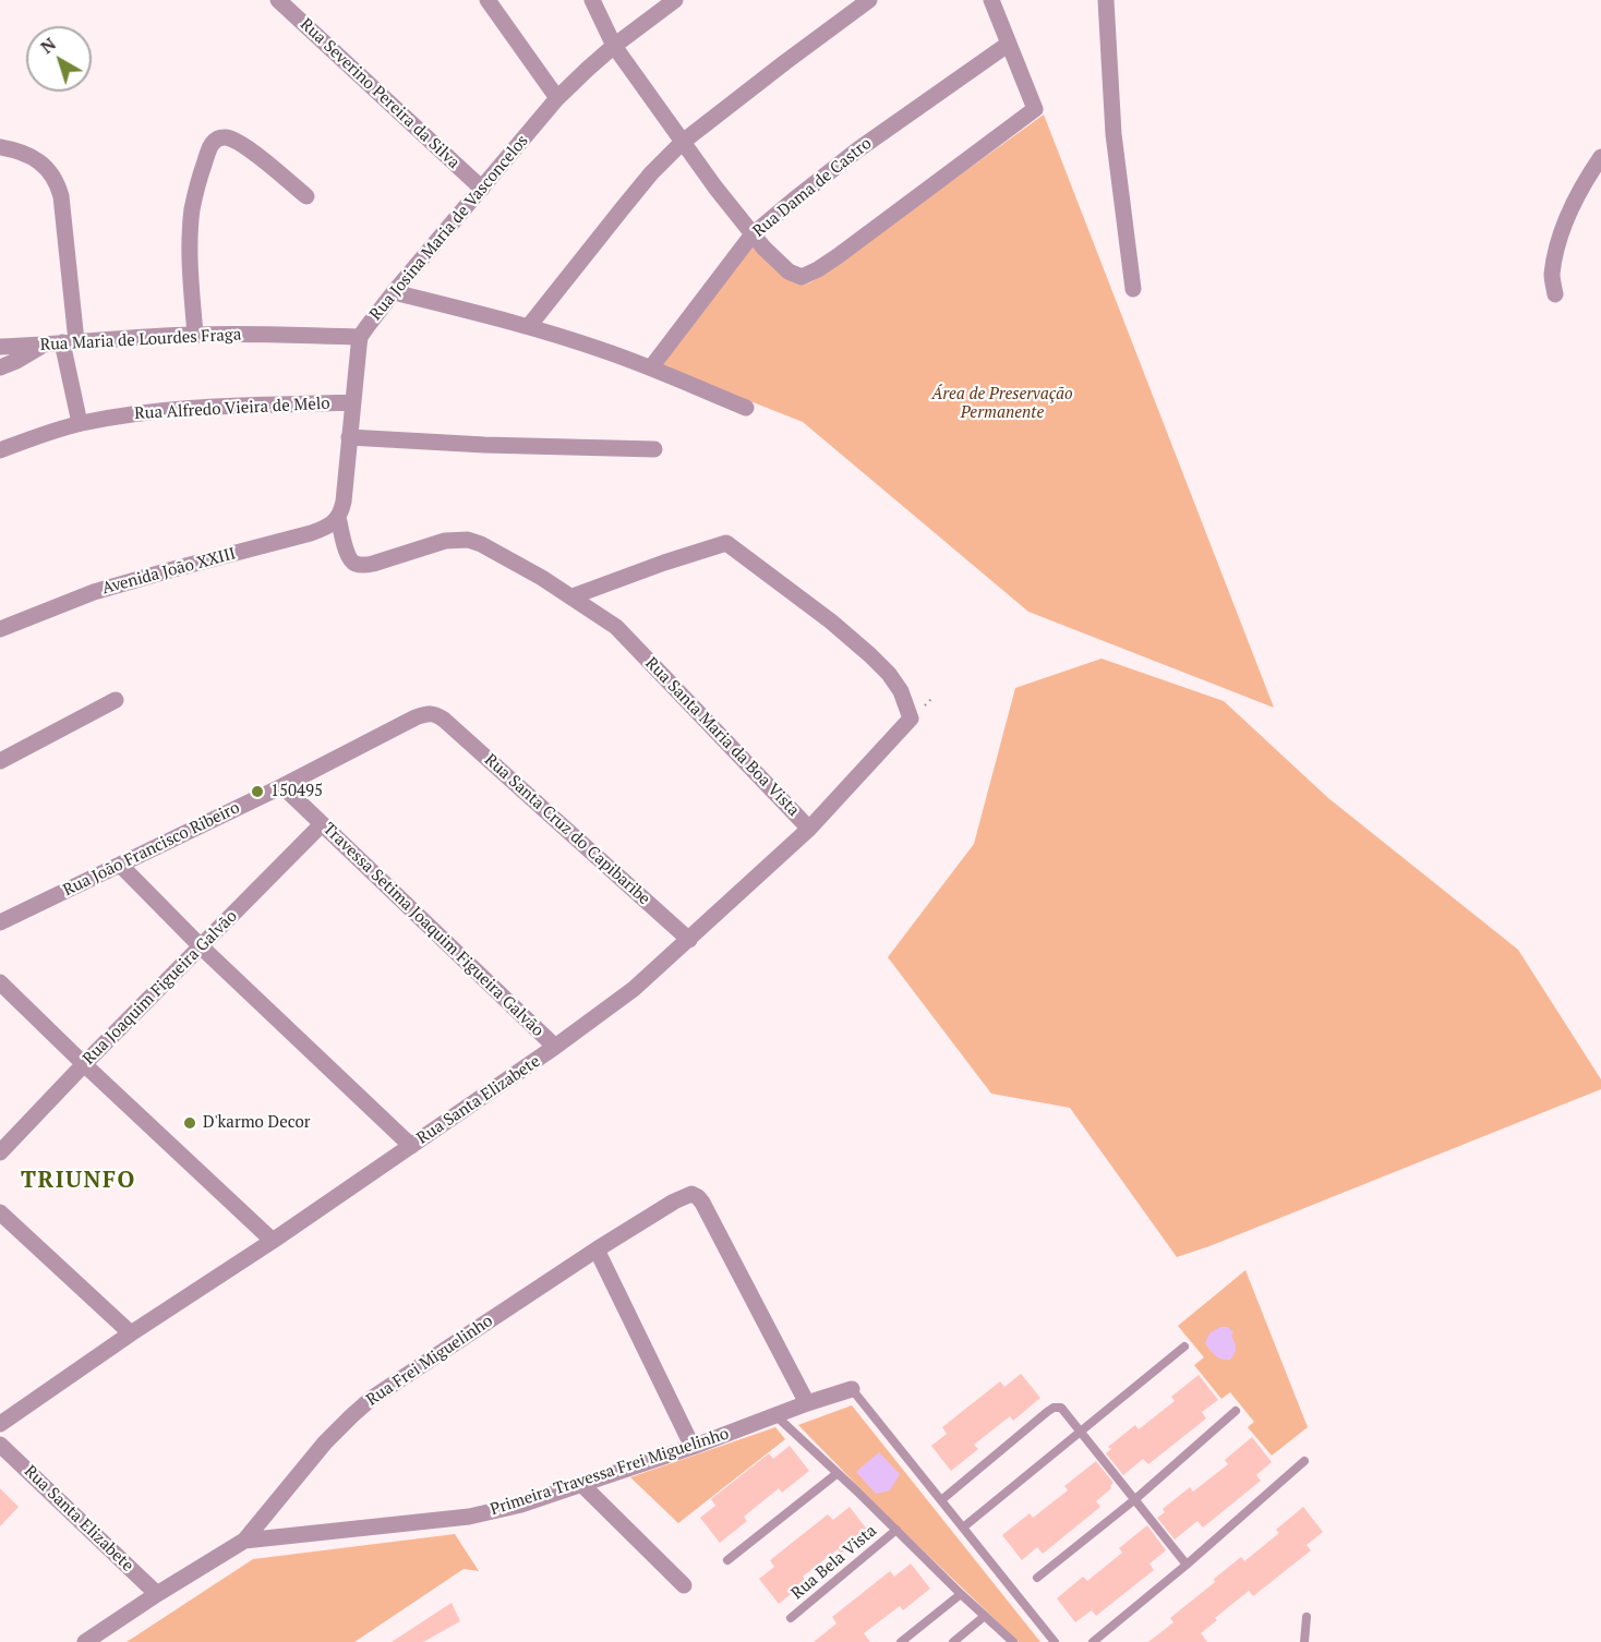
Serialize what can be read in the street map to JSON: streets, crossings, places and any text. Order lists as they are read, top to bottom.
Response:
{
  "streets": {
    "street": [
      "Rua Severino Pereira da Silva",
      "Rua Dama de Castro",
      "Rua Josina Maria de Vasconcelos",
      "Rua Maria de Lourdes Fraga",
      "Rua Alfredo Vieira de Melo",
      "Avenida João XXIII",
      "Rua Santa Maria da Boa Vista",
      "Rua Santa Cruz do Capibaribe",
      "Rua João Francisco Ribeiro",
      "Travessa Setima Joaquim Figueira Galvão",
      "Rua Joaquim Figueira Galvão",
      "Rua Santa Elizabete",
      "Rua Frei Miguelinho",
      "Primeira Travessa Frei Miguelinho"
    ],
    "lane": ["Rua Bela Vista"]
  },
  "crossings": [
    ["Rua Severino Pereira da Silva", "Rua Josina Maria de Vasconcelos"],
    ["Rua Josina Maria de Vasconcelos", "Rua Maria de Lourdes Fraga"],
    ["Rua Josina Maria de Vasconcelos", "Rua Alfredo Vieira de Melo"],
    ["Rua Josina Maria de Vasconcelos", "Avenida João XXIII"],
    ["Rua Josina Maria de Vasconcelos", "Rua Santa Maria da Boa Vista"],
    ["Avenida João XXIII", "Rua Santa Maria da Boa Vista"],
    ["Rua Santa Maria da Boa Vista", "Rua Santa Elizabete"],
    ["Rua Santa Cruz do Capibaribe", "Rua João Francisco Ribeiro"],
    ["Rua Santa Cruz do Capibaribe", "Rua Santa Elizabete"],
    ["Rua João Francisco Ribeiro", "Travessa Setima Joaquim Figueira Galvão"],
    ["Travessa Setima Joaquim Figueira Galvão", "Rua Joaquim Figueira Galvão"],
    ["Travessa Setima Joaquim Figueira Galvão", "Rua Santa Elizabete"],
    ["Rua Santa Elizabete", "Rua Frei Miguelinho"],
    ["Rua Frei Miguelinho", "Primeira Travessa Frei Miguelinho"]
  ],
  "districts": ["TRIUNFO"],
  "parks": ["Área de Preservação Permanente"],
  "places": ["150495", "D'karmo Decor"],
  "north": "top left"
}
